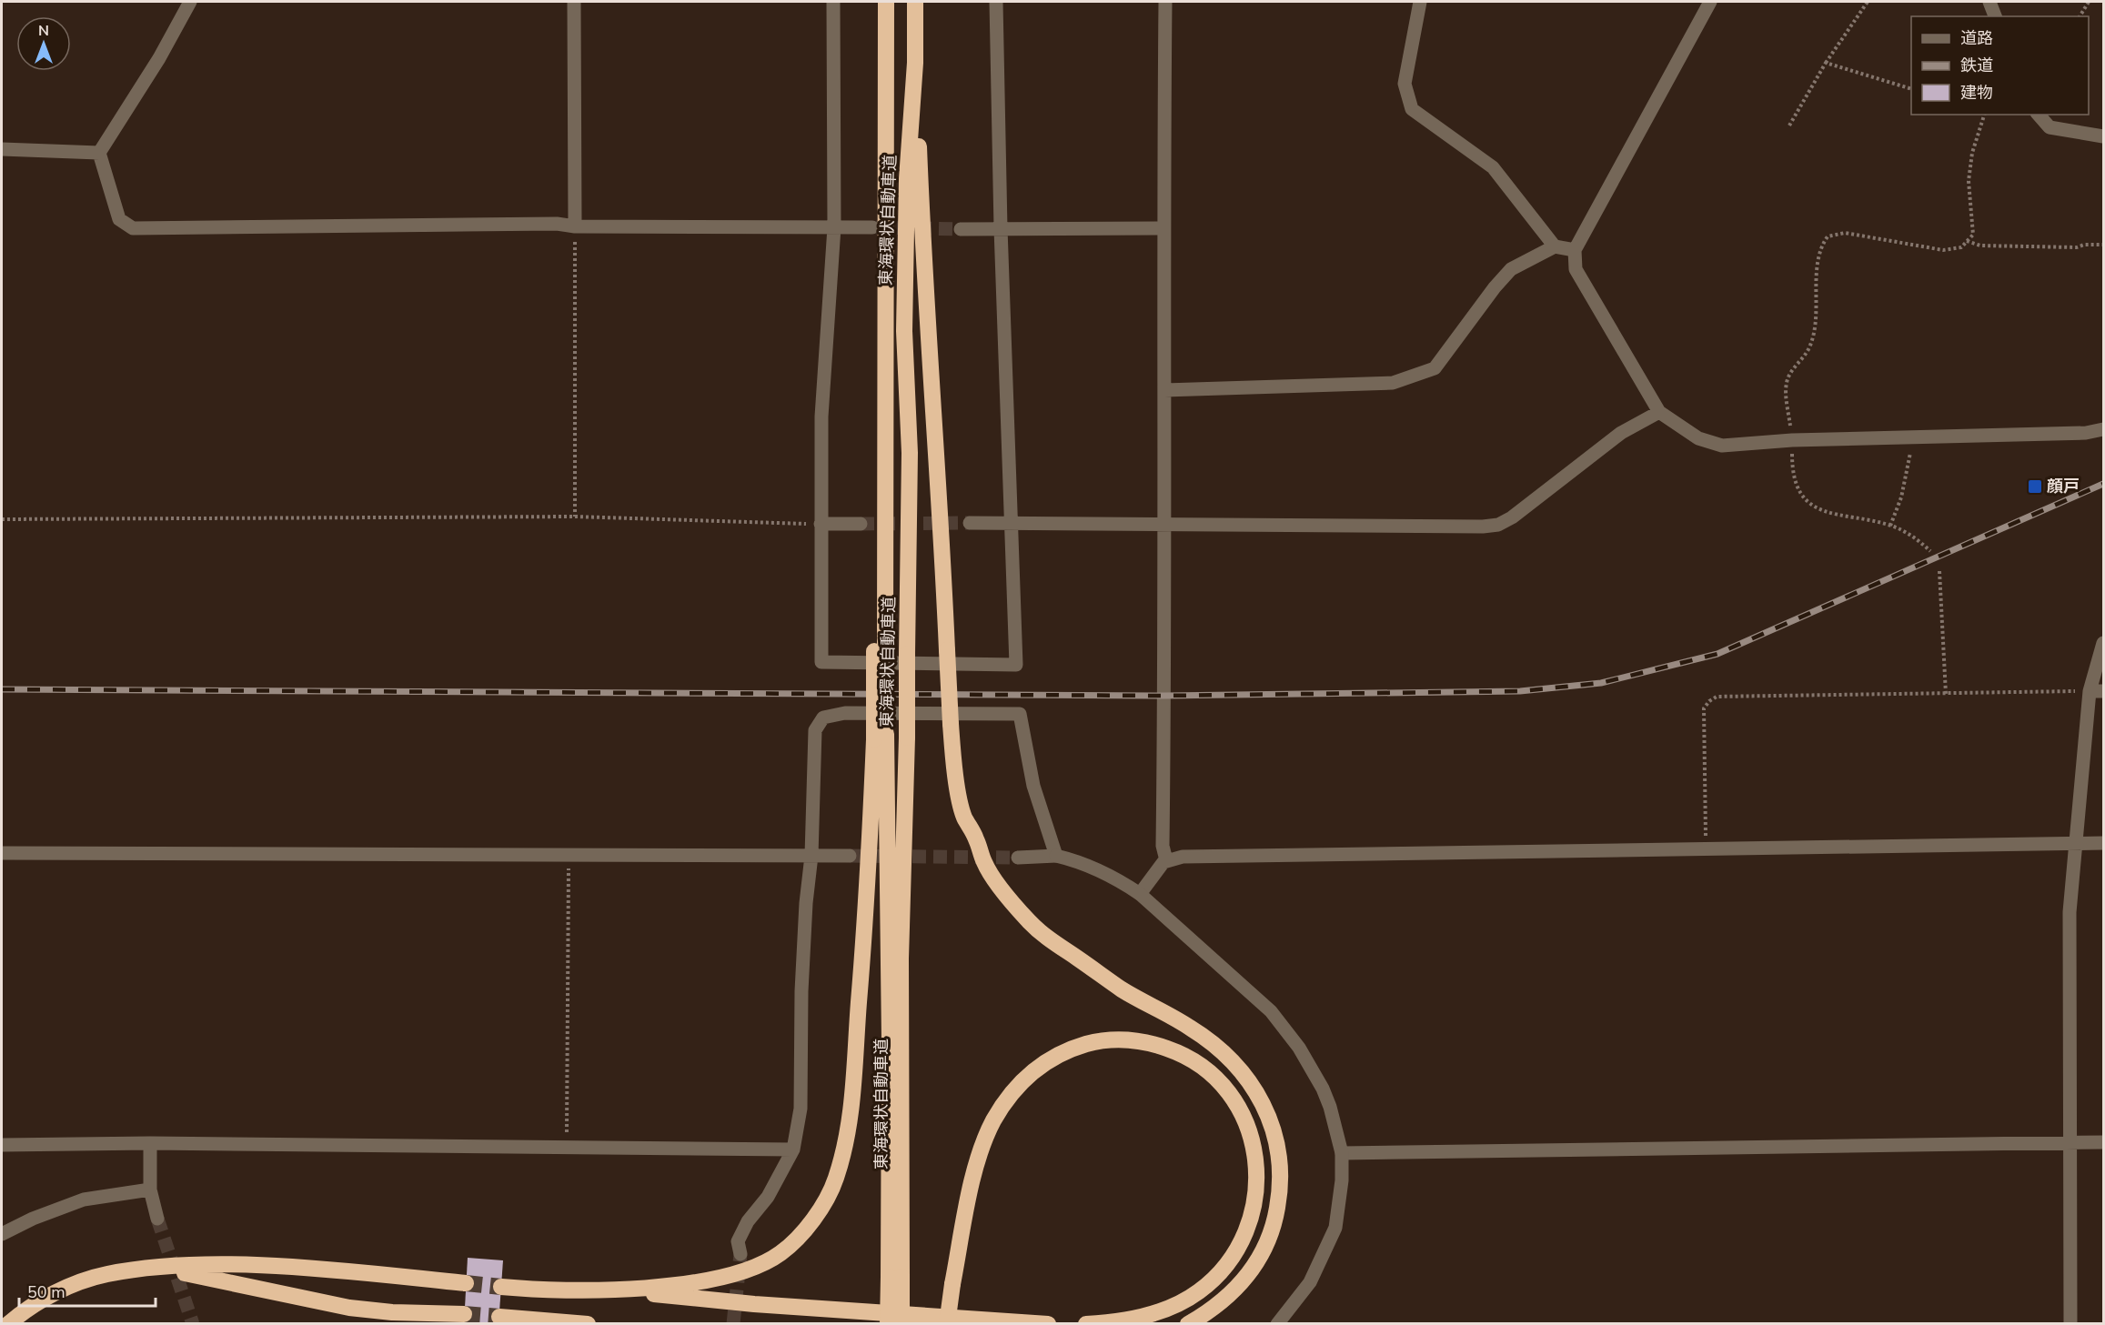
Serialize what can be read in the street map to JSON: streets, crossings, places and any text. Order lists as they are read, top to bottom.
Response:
{
  "streets": {
    "highway": ["東海環状自動車道"]
  },
  "places": {
    "transit": ["顔戸"]
  },
  "legend": ["道路", "鉄道", "建物"],
  "scale_bar": "50 m",
  "north": "top"
}
